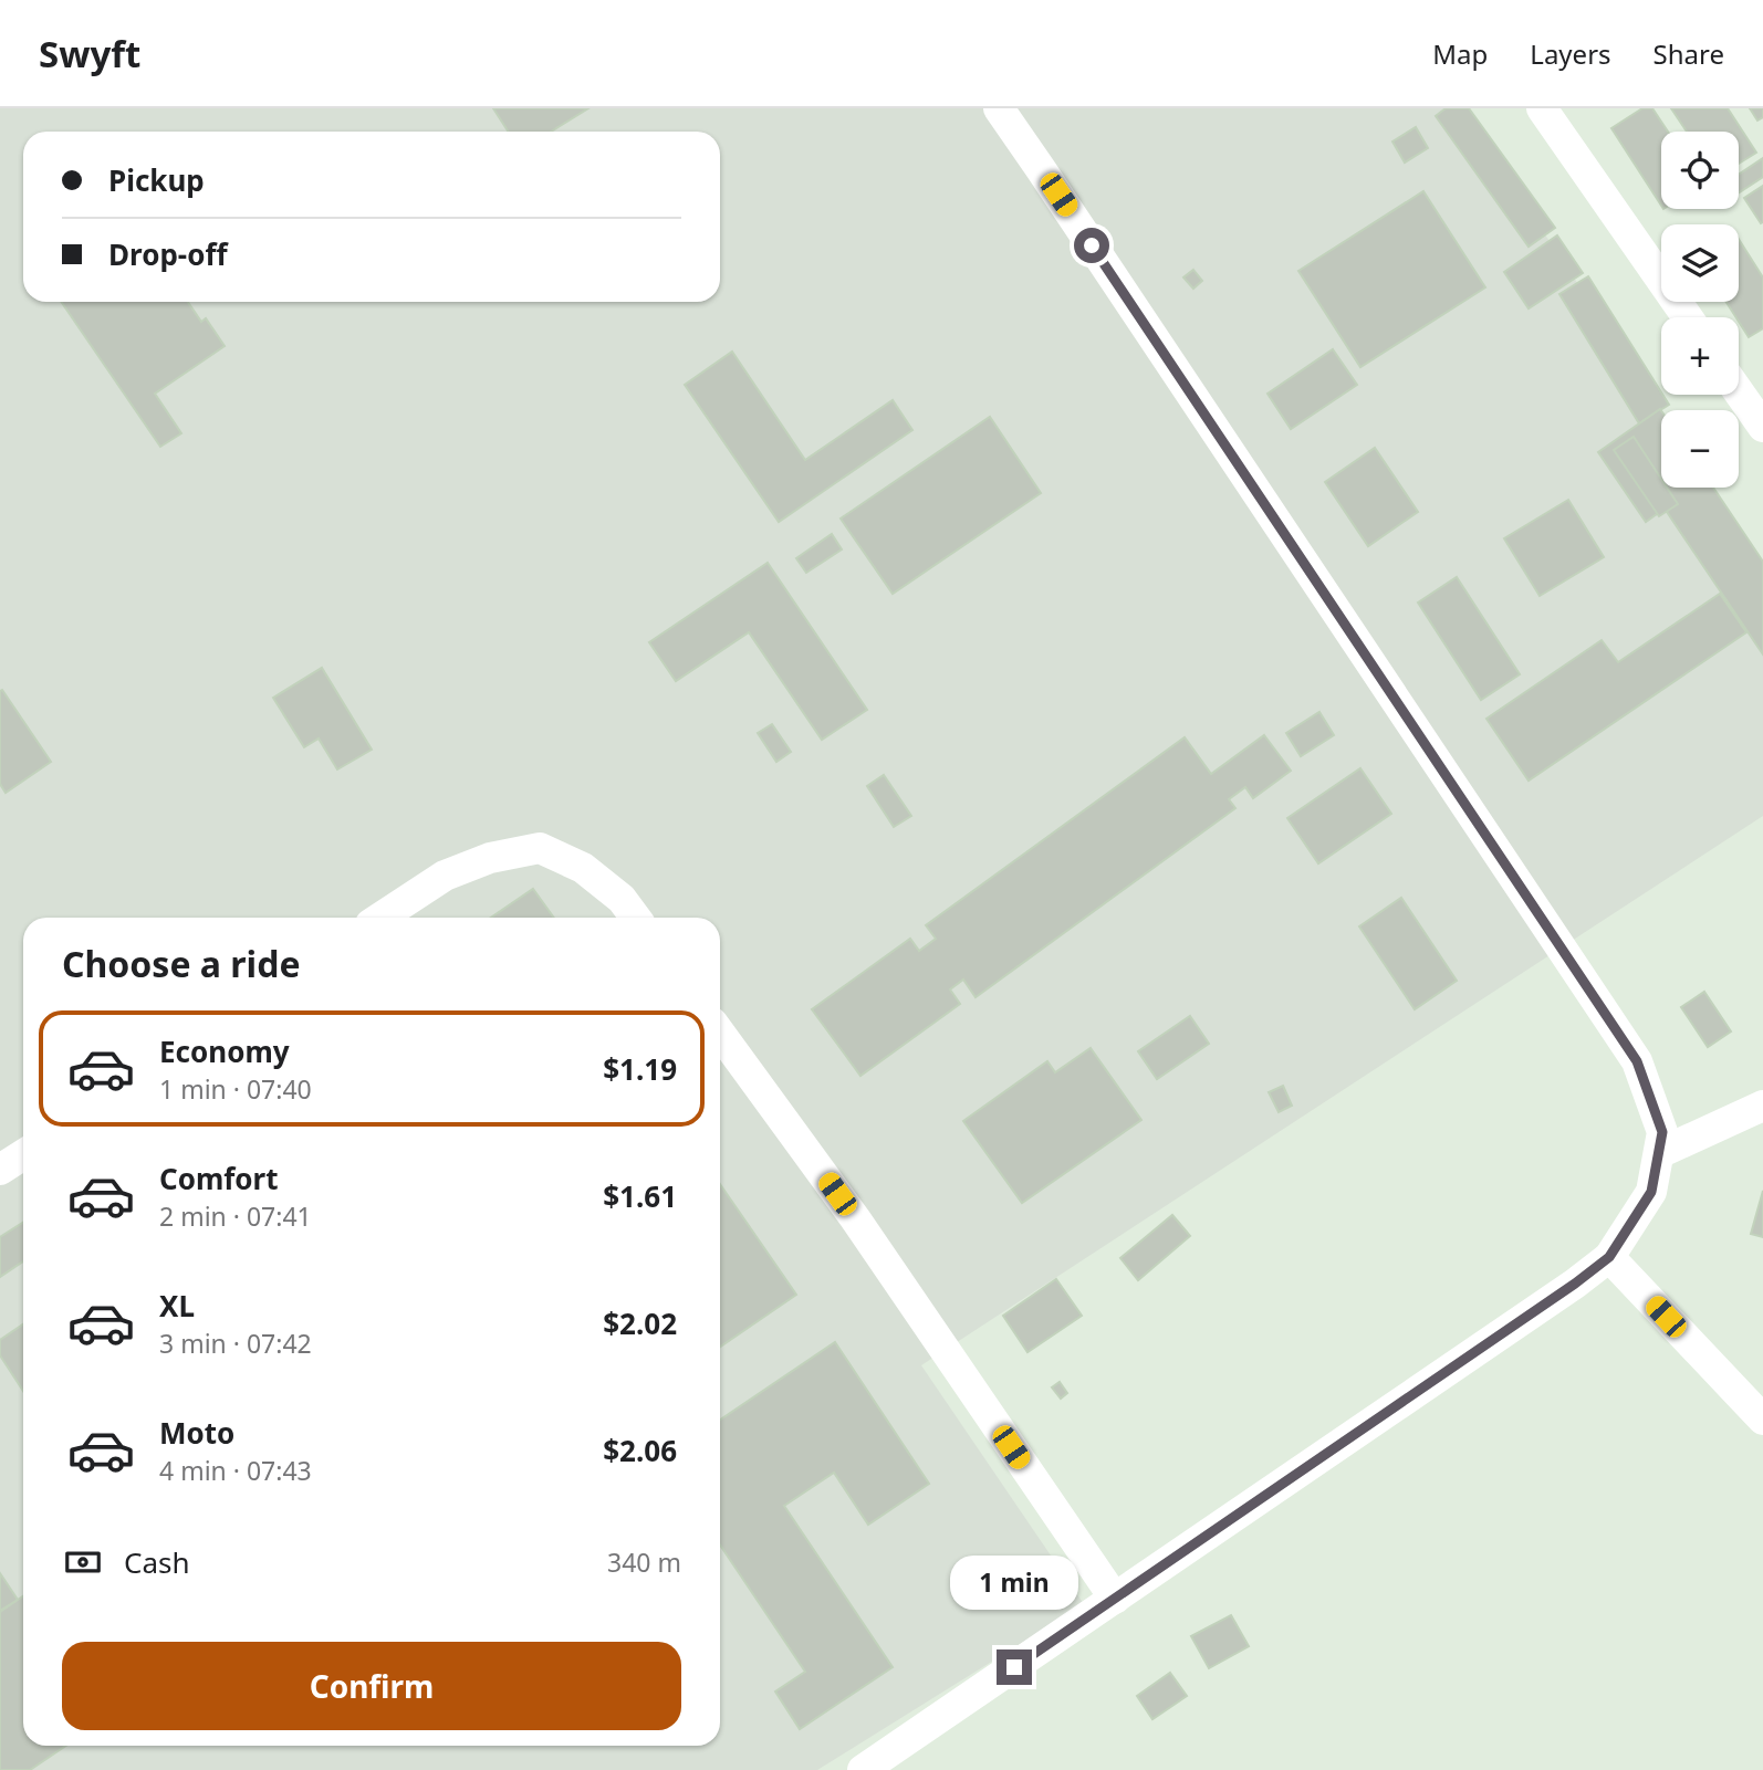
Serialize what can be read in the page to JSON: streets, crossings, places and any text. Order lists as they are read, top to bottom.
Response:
{
  "page": {
    "header": "Swyft",
    "nav": ["Map", "Layers", "Share"],
    "map_buttons": ["+", "−"],
    "banner": ["Pickup", "Drop-off"],
    "heading": "Choose a ride",
    "list": [
      {
        "name": "Economy",
        "note": "1 min · 07:40",
        "value": "$1.19"
      },
      {
        "name": "Comfort",
        "note": "2 min · 07:41",
        "value": "$1.61"
      },
      {
        "name": "XL",
        "note": "3 min · 07:42",
        "value": "$2.02"
      },
      {
        "name": "Moto",
        "note": "4 min · 07:43",
        "value": "$2.06"
      }
    ],
    "pay": ["Cash", "340 m"],
    "bubble": "1 min",
    "buttons": "Confirm"
  }
}
